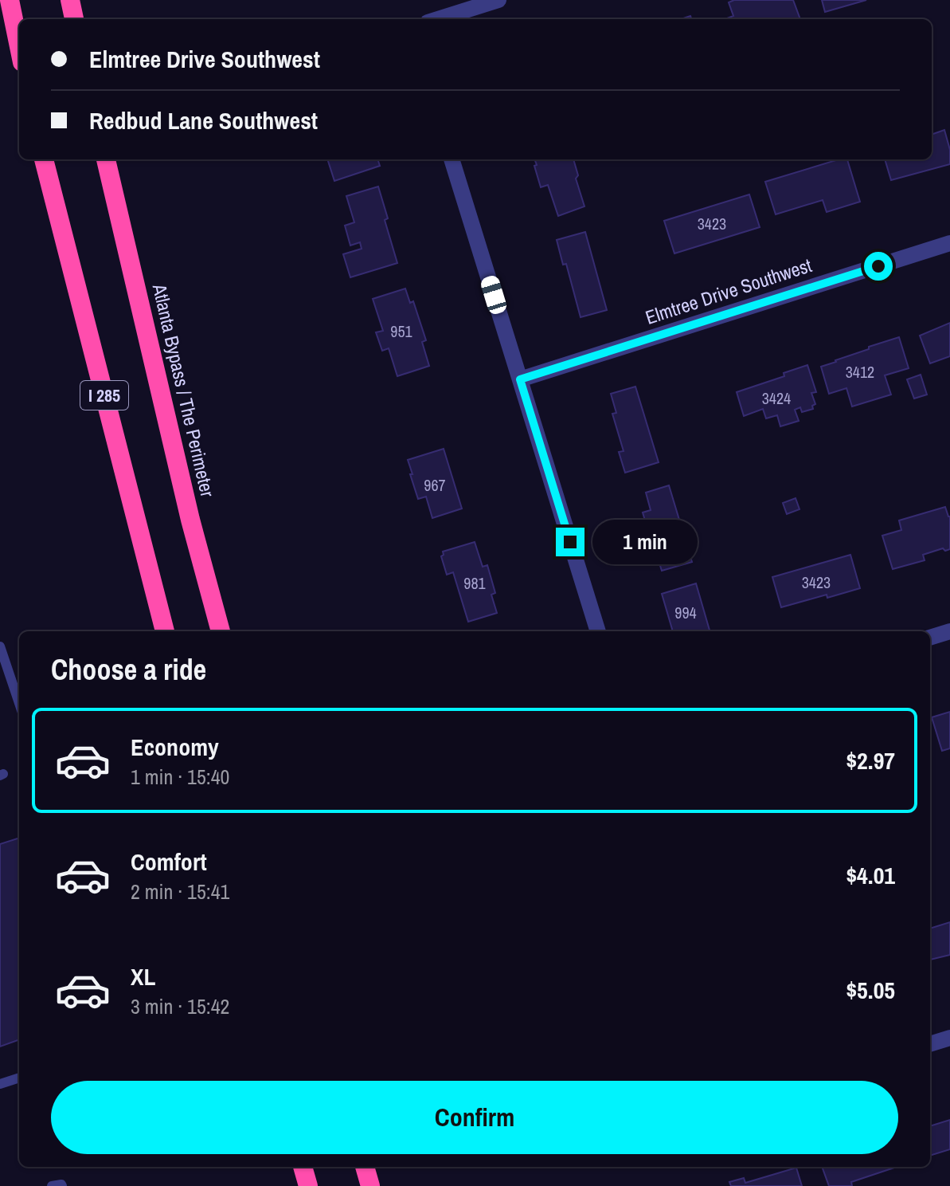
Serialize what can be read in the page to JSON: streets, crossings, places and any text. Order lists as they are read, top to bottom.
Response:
{
  "streets": {
    "highway": ["Atlanta Bypass / The Perimeter", "I 285"],
    "street": ["Elmtree Drive Southwest"]
  },
  "house_numbers": [
    "3423",
    "951",
    "3412",
    "3424",
    "967",
    "3423",
    "981",
    "994"
  ],
  "page": {
    "banner": ["Elmtree Drive Southwest", "Redbud Lane Southwest"],
    "bubble": "1 min",
    "heading": "Choose a ride",
    "list": [
      {
        "name": "Economy",
        "note": "1 min · 15:40",
        "value": "$2.97"
      },
      {
        "name": "Comfort",
        "note": "2 min · 15:41",
        "value": "$4.01"
      },
      {
        "name": "XL",
        "note": "3 min · 15:42",
        "value": "$5.05"
      }
    ],
    "buttons": "Confirm"
  }
}
